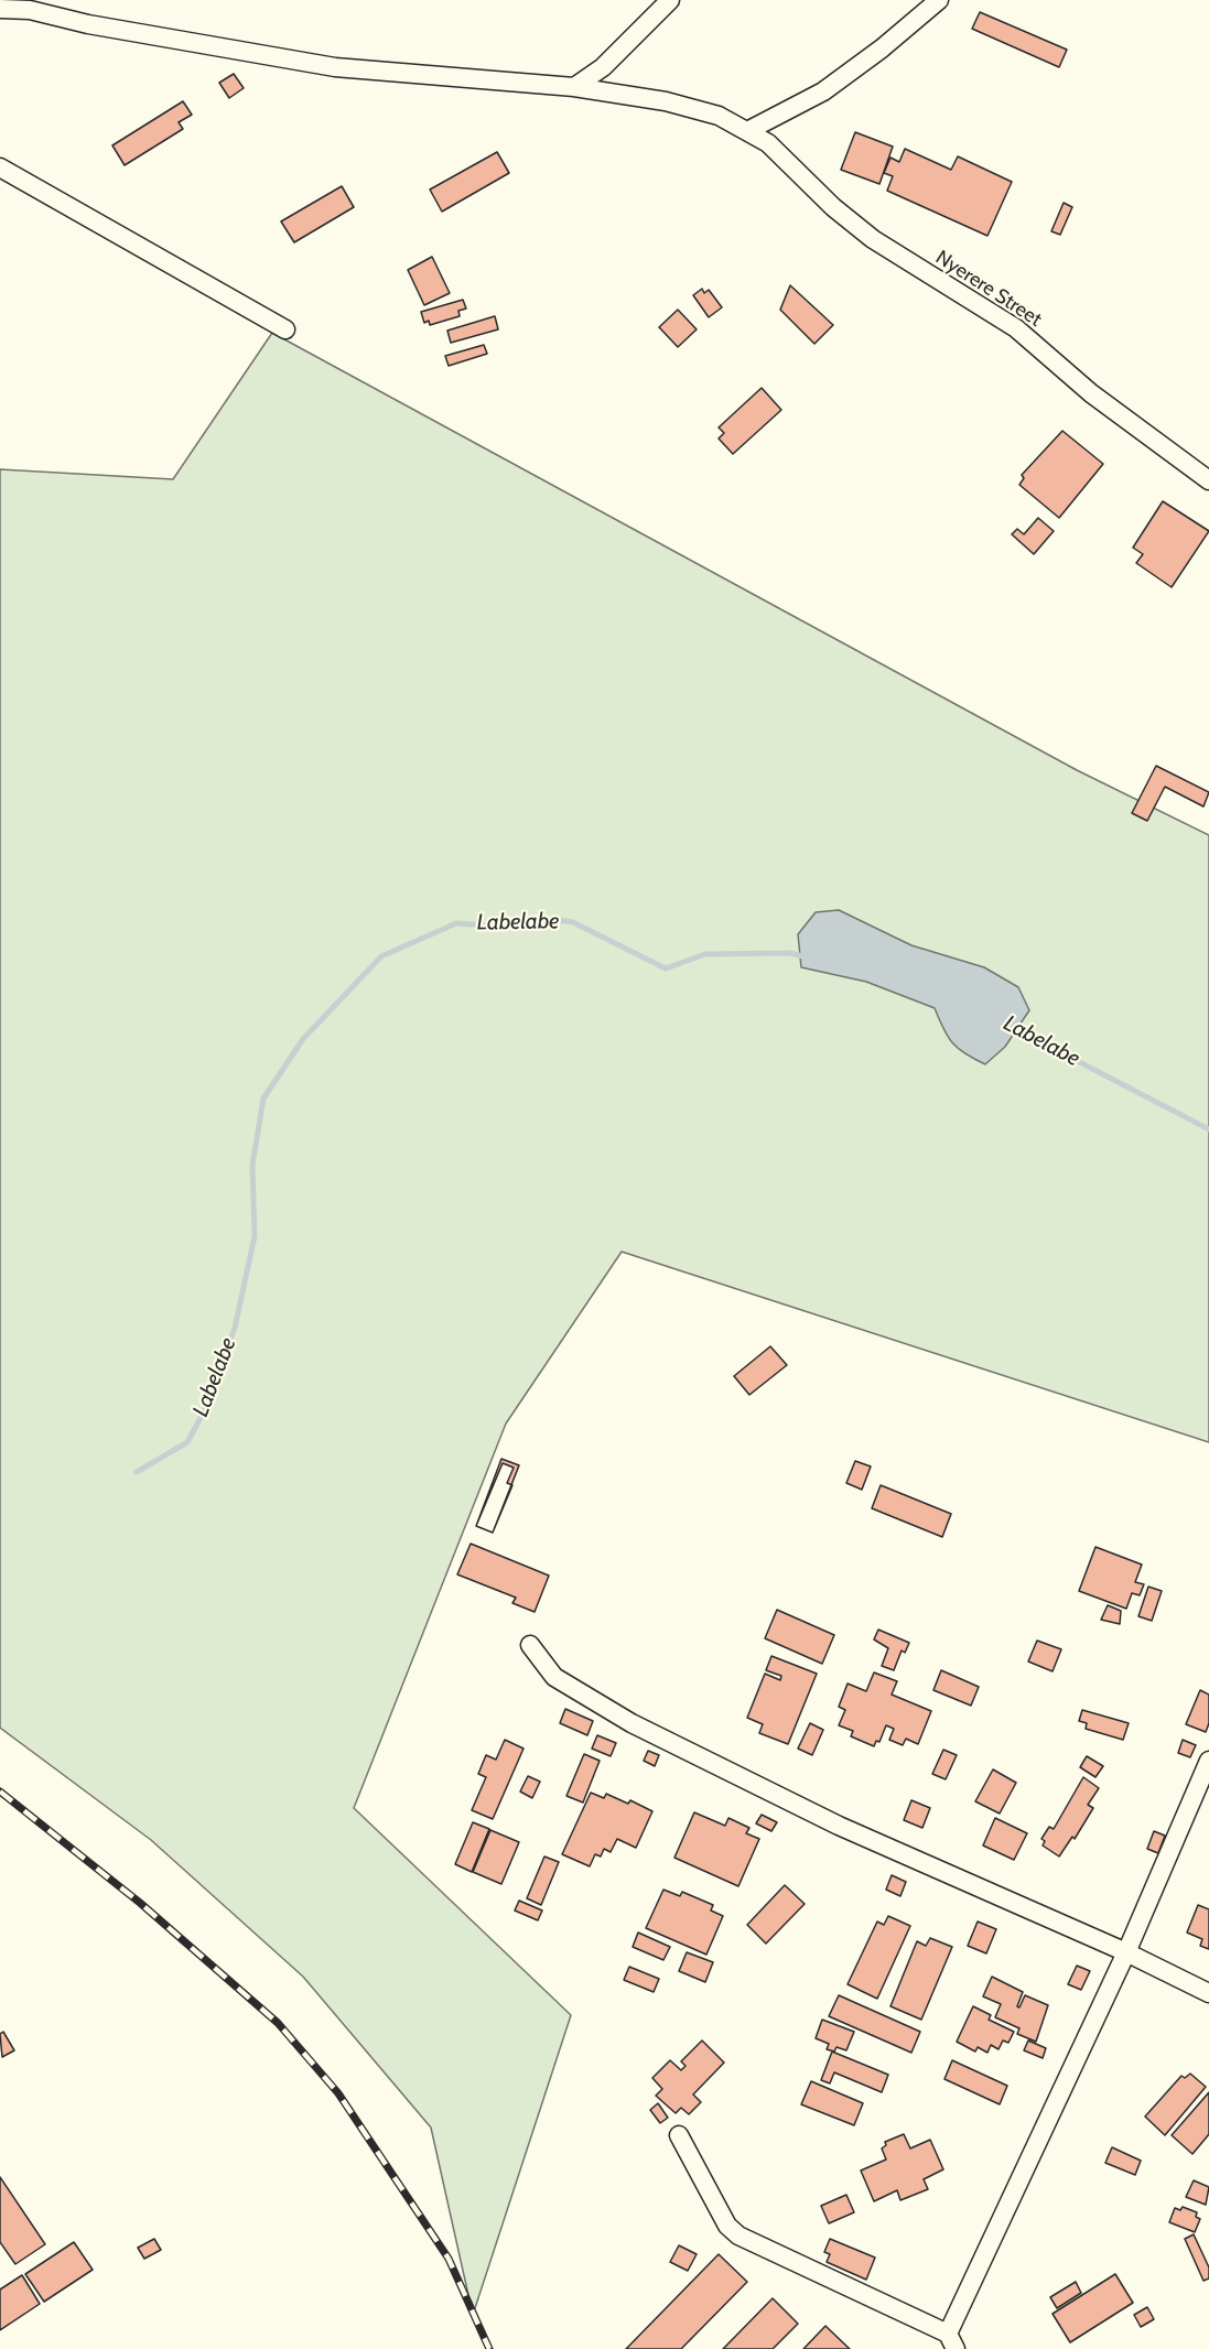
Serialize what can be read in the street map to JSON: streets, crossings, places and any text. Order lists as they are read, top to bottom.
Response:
{
  "streets": {
    "street": ["Nyerere Street"]
  },
  "water": ["Labelabe"]
}
